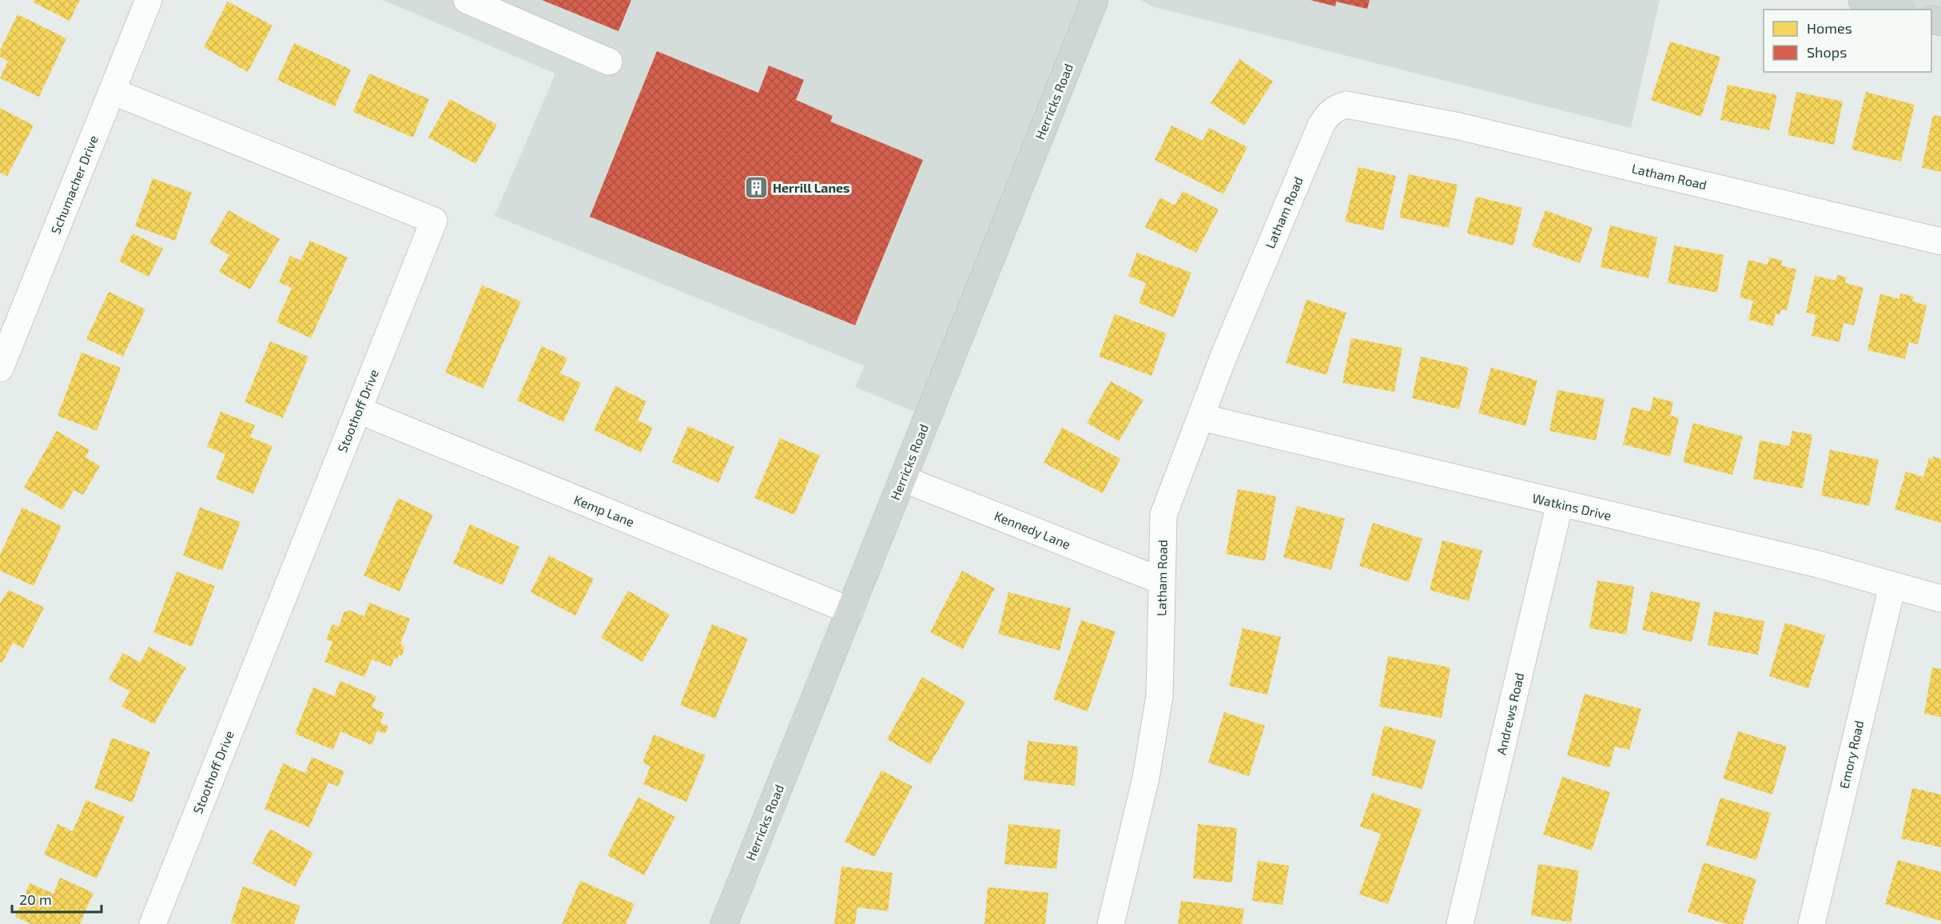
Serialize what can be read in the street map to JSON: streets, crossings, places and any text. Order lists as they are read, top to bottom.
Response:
{
  "streets": {
    "main road": ["Herricks Road"],
    "street": [
      "Latham Road",
      "Schumacher Drive",
      "Stoothoff Drive",
      "Watkins Drive",
      "Kemp Lane",
      "Kennedy Lane",
      "Andrews Road",
      "Emory Road"
    ]
  },
  "crossings": [
    ["Herricks Road", "Kemp Lane"],
    ["Herricks Road", "Kennedy Lane"],
    ["Latham Road", "Watkins Drive"],
    ["Latham Road", "Kennedy Lane"],
    ["Schumacher Drive", "Stoothoff Drive"],
    ["Stoothoff Drive", "Kemp Lane"],
    ["Watkins Drive", "Andrews Road"],
    ["Watkins Drive", "Emory Road"]
  ],
  "places": {
    "building": ["Herrill Lanes"]
  },
  "legend": ["Homes", "Shops"],
  "scale_bar": "20 m"
}
